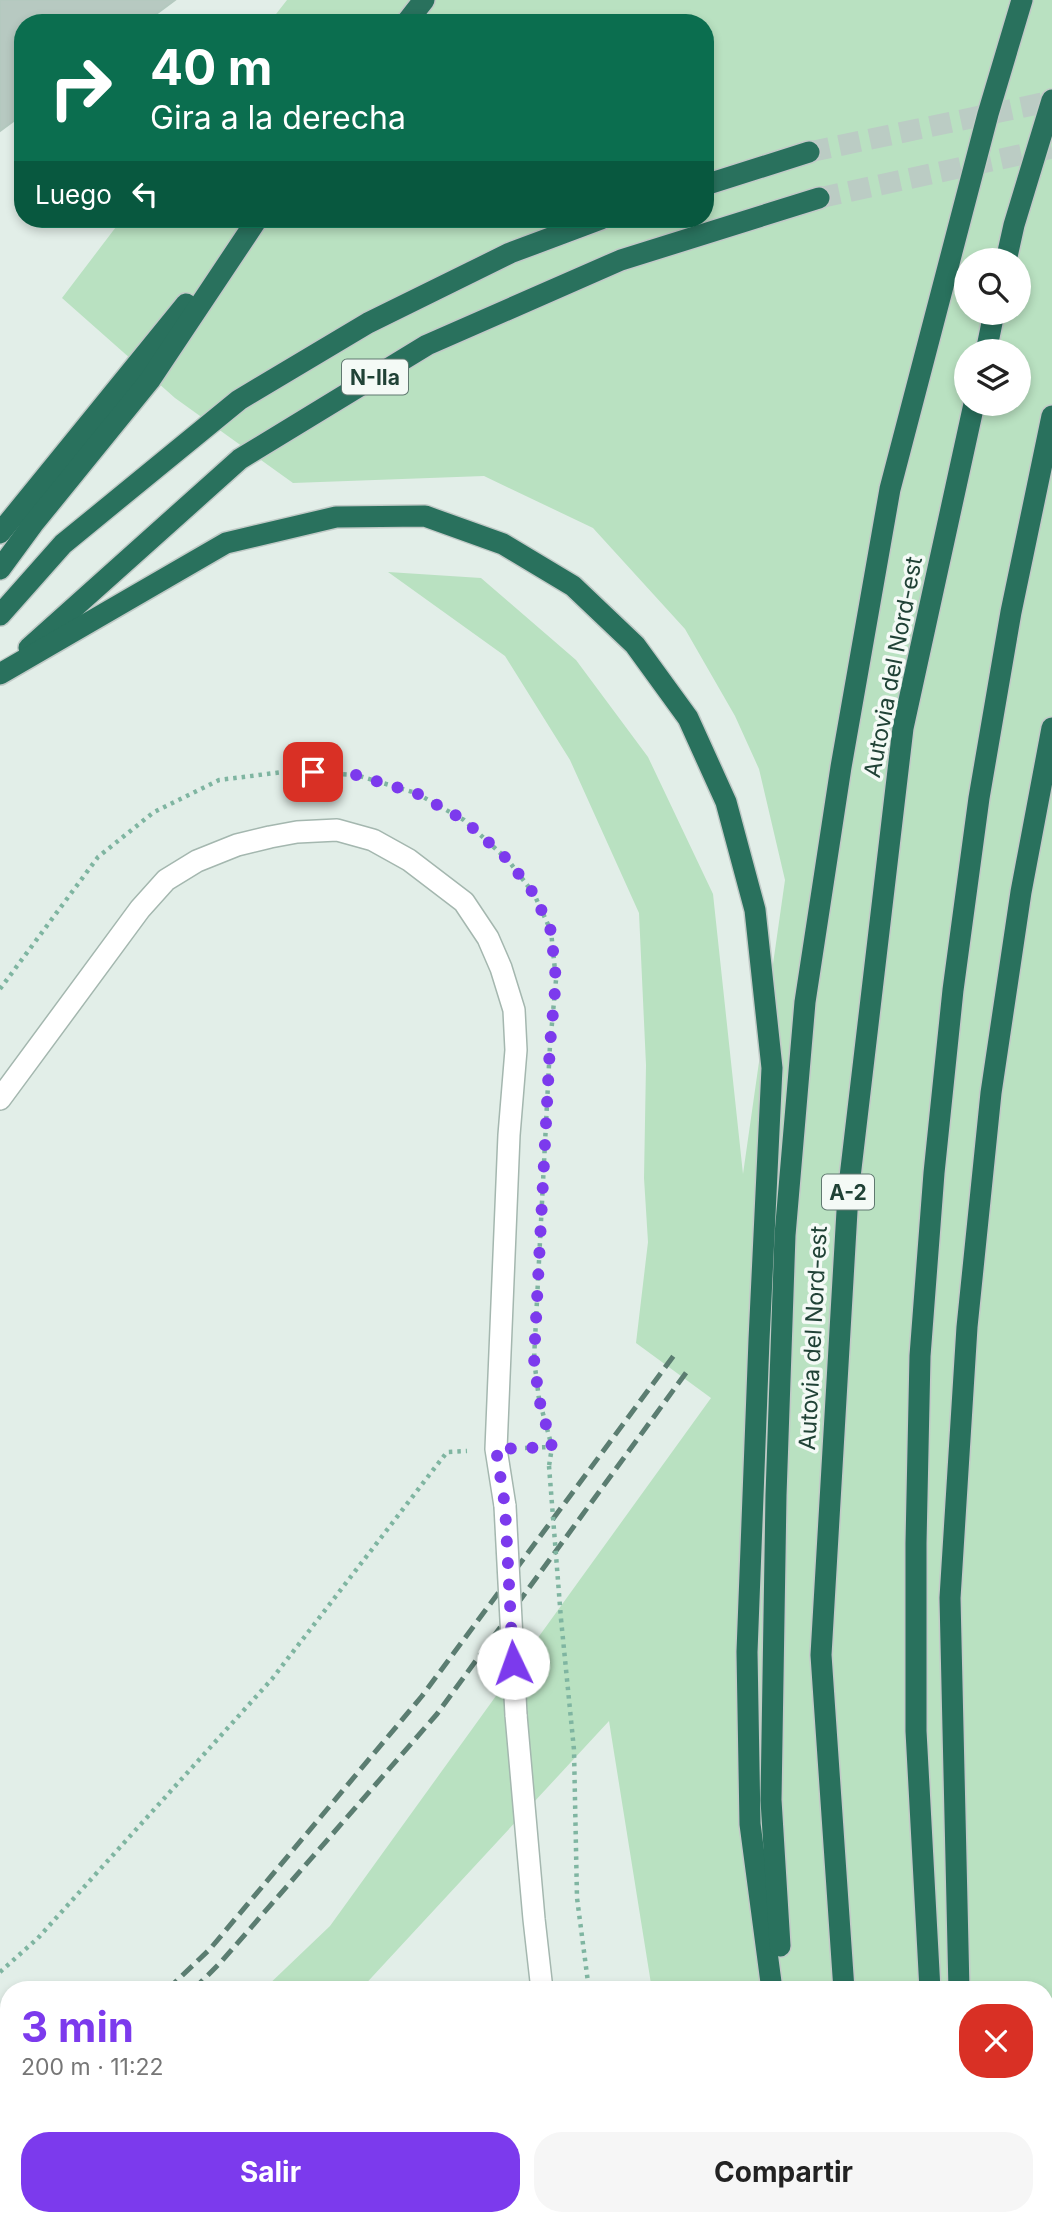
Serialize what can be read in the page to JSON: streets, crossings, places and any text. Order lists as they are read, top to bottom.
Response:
{
  "streets": {
    "highway": ["N-IIa", "Autovia del Nord-est", "A-2"]
  },
  "page": {
    "turn": ["40 m", "Gira a la derecha"],
    "then": "Luego",
    "heading": ["3 min", "200 m · 11:22"],
    "buttons": ["Salir", "Compartir"]
  }
}
